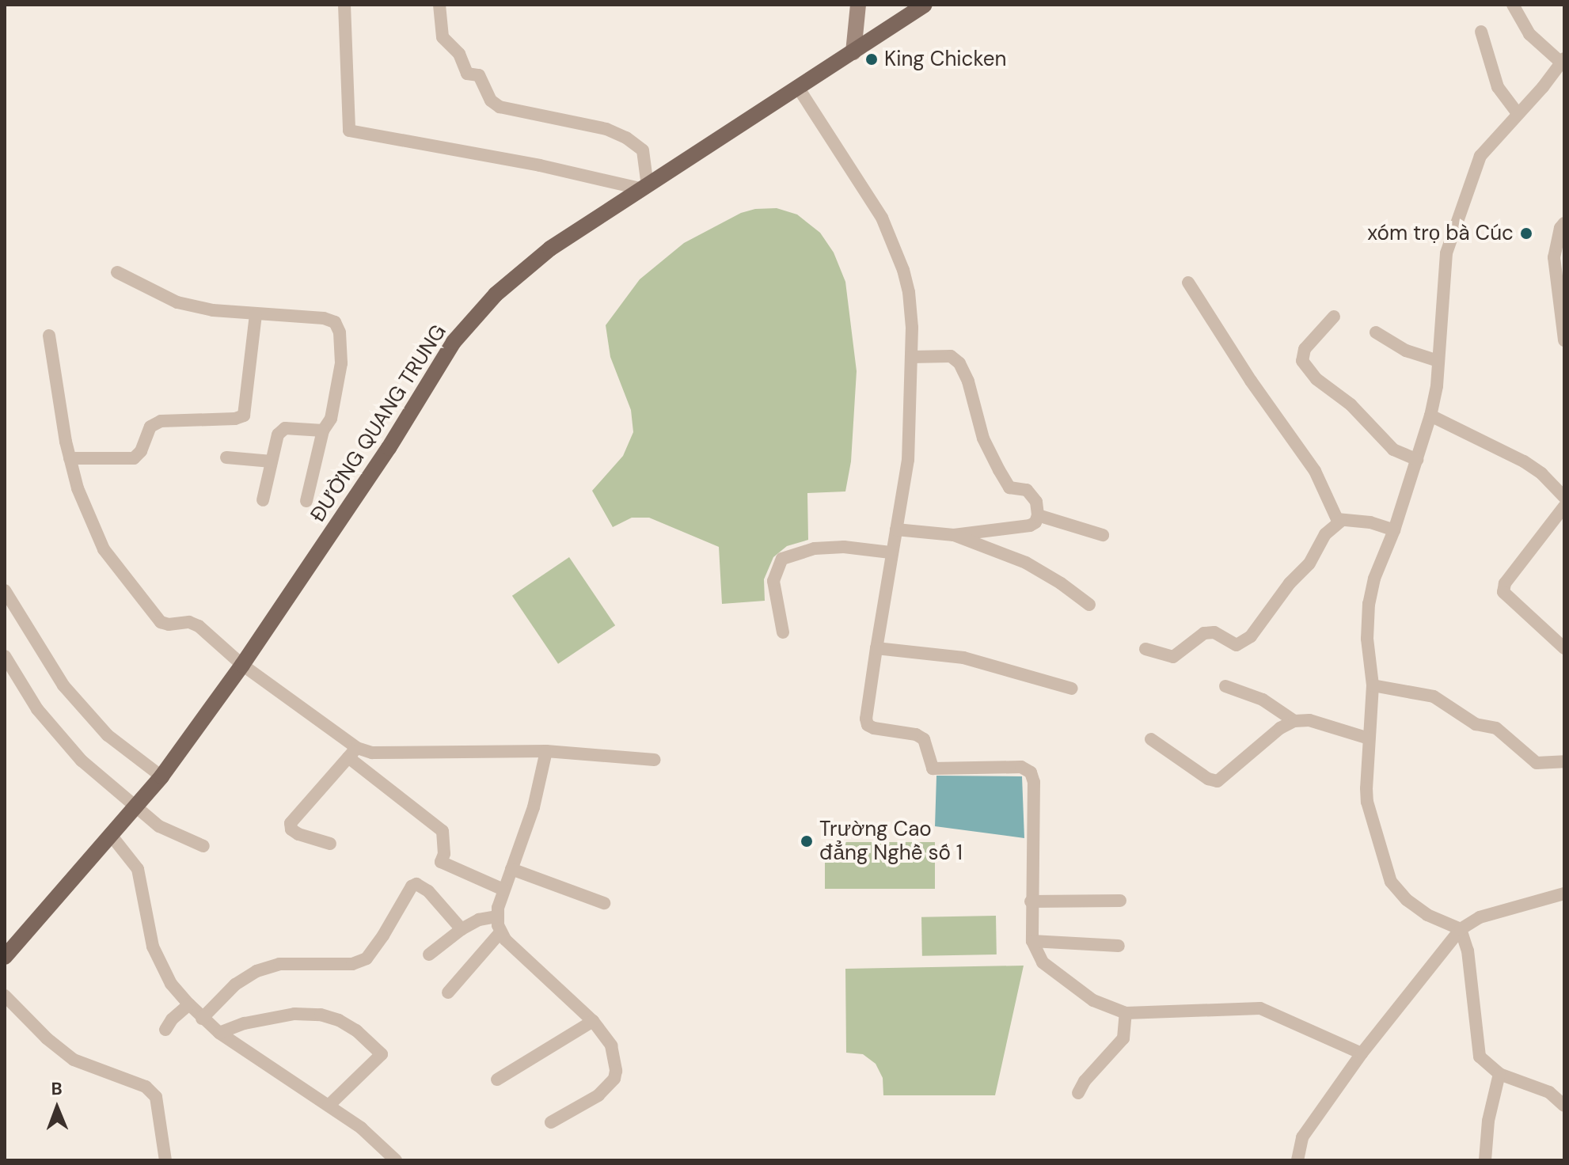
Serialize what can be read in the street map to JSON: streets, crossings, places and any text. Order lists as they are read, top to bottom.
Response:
{
  "streets": {
    "main road": ["ĐƯỜNG QUANG TRUNG"]
  },
  "places": ["King Chicken", "xóm trọ bà Cúc", "Trường Cao đẳng Nghề số 1"],
  "north": "top"
}
